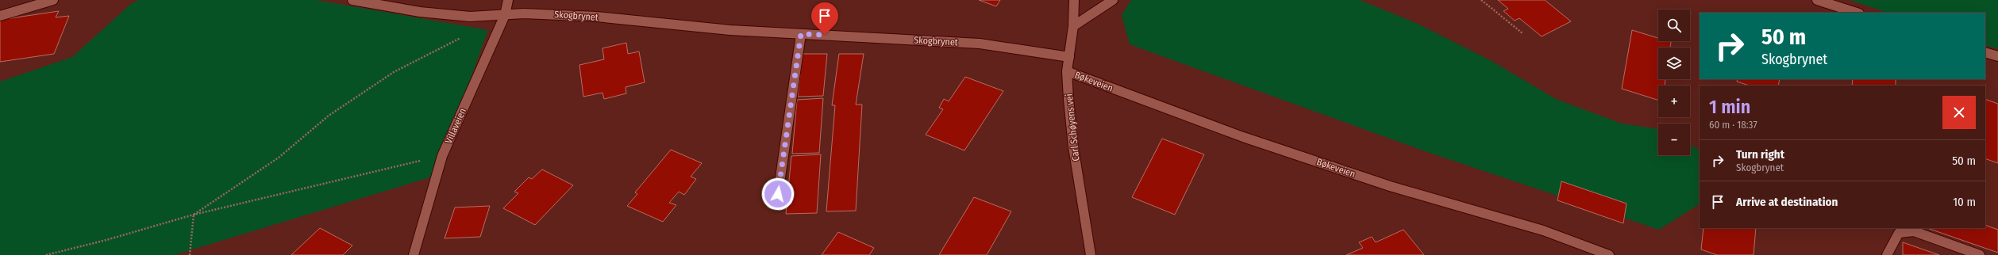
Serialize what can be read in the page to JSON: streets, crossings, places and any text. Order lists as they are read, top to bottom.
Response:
{
  "streets": {
    "street": [
      "Skogbrynet",
      "Bøkeveien",
      "Villaveien",
      "Carl Schøyens vei"
    ]
  },
  "crossings": [
    ["Skogbrynet", "Villaveien"],
    ["Skogbrynet", "Carl Schøyens vei"],
    ["Bøkeveien", "Carl Schøyens vei"]
  ],
  "page": {
    "map_buttons": ["+", "−"],
    "turn": ["50 m", "Skogbrynet"],
    "heading": ["1 min", "60 m · 18:37"],
    "list": [
      {
        "name": "Turn right",
        "note": "Skogbrynet",
        "value": "50 m"
      },
      {
        "name": "Arrive at destination",
        "value": "10 m"
      }
    ]
  }
}
